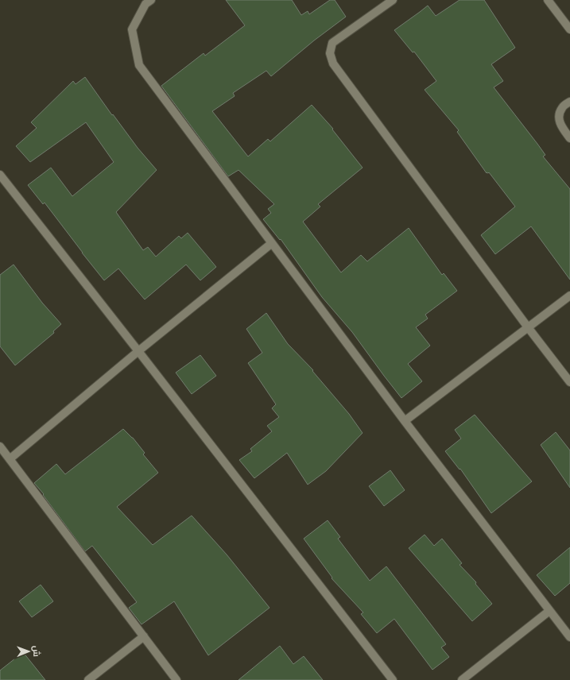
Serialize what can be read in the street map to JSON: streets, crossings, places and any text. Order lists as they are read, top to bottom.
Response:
{
  "north": "right"
}
